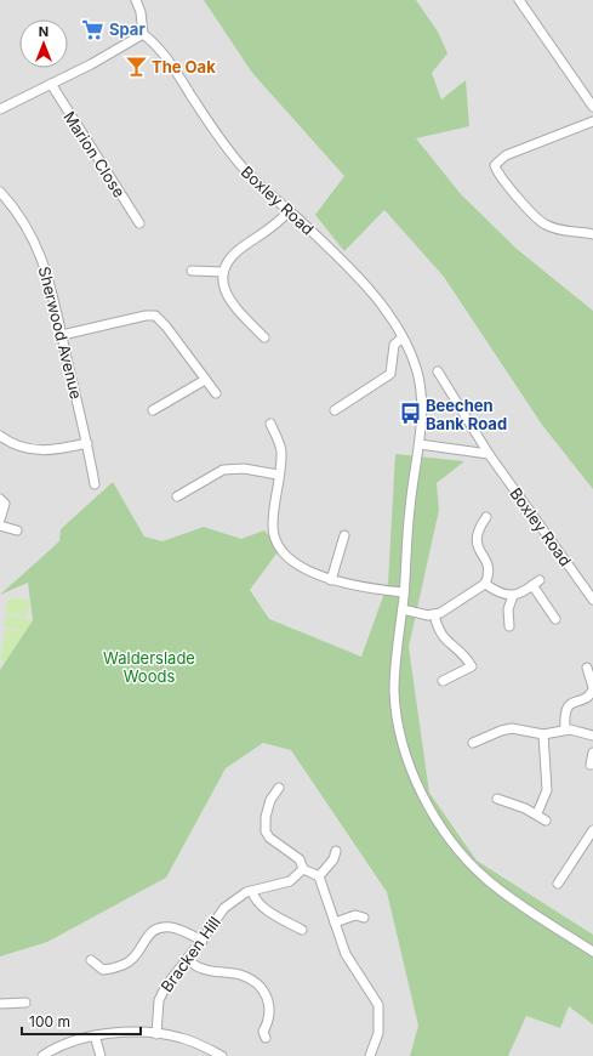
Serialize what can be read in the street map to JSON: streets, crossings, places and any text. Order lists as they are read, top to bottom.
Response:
{
  "streets": {
    "street": [
      "Marion Close",
      "Boxley Road",
      "Sherwood Avenue",
      "Bracken Hill"
    ]
  },
  "parks": ["Walderslade Woods"],
  "places": {
    "supermarket": ["Spar"],
    "bar": ["The Oak"],
    "bus stop": ["Beechen Bank Road"]
  },
  "scale_bar": "100 m",
  "north": "top"
}
